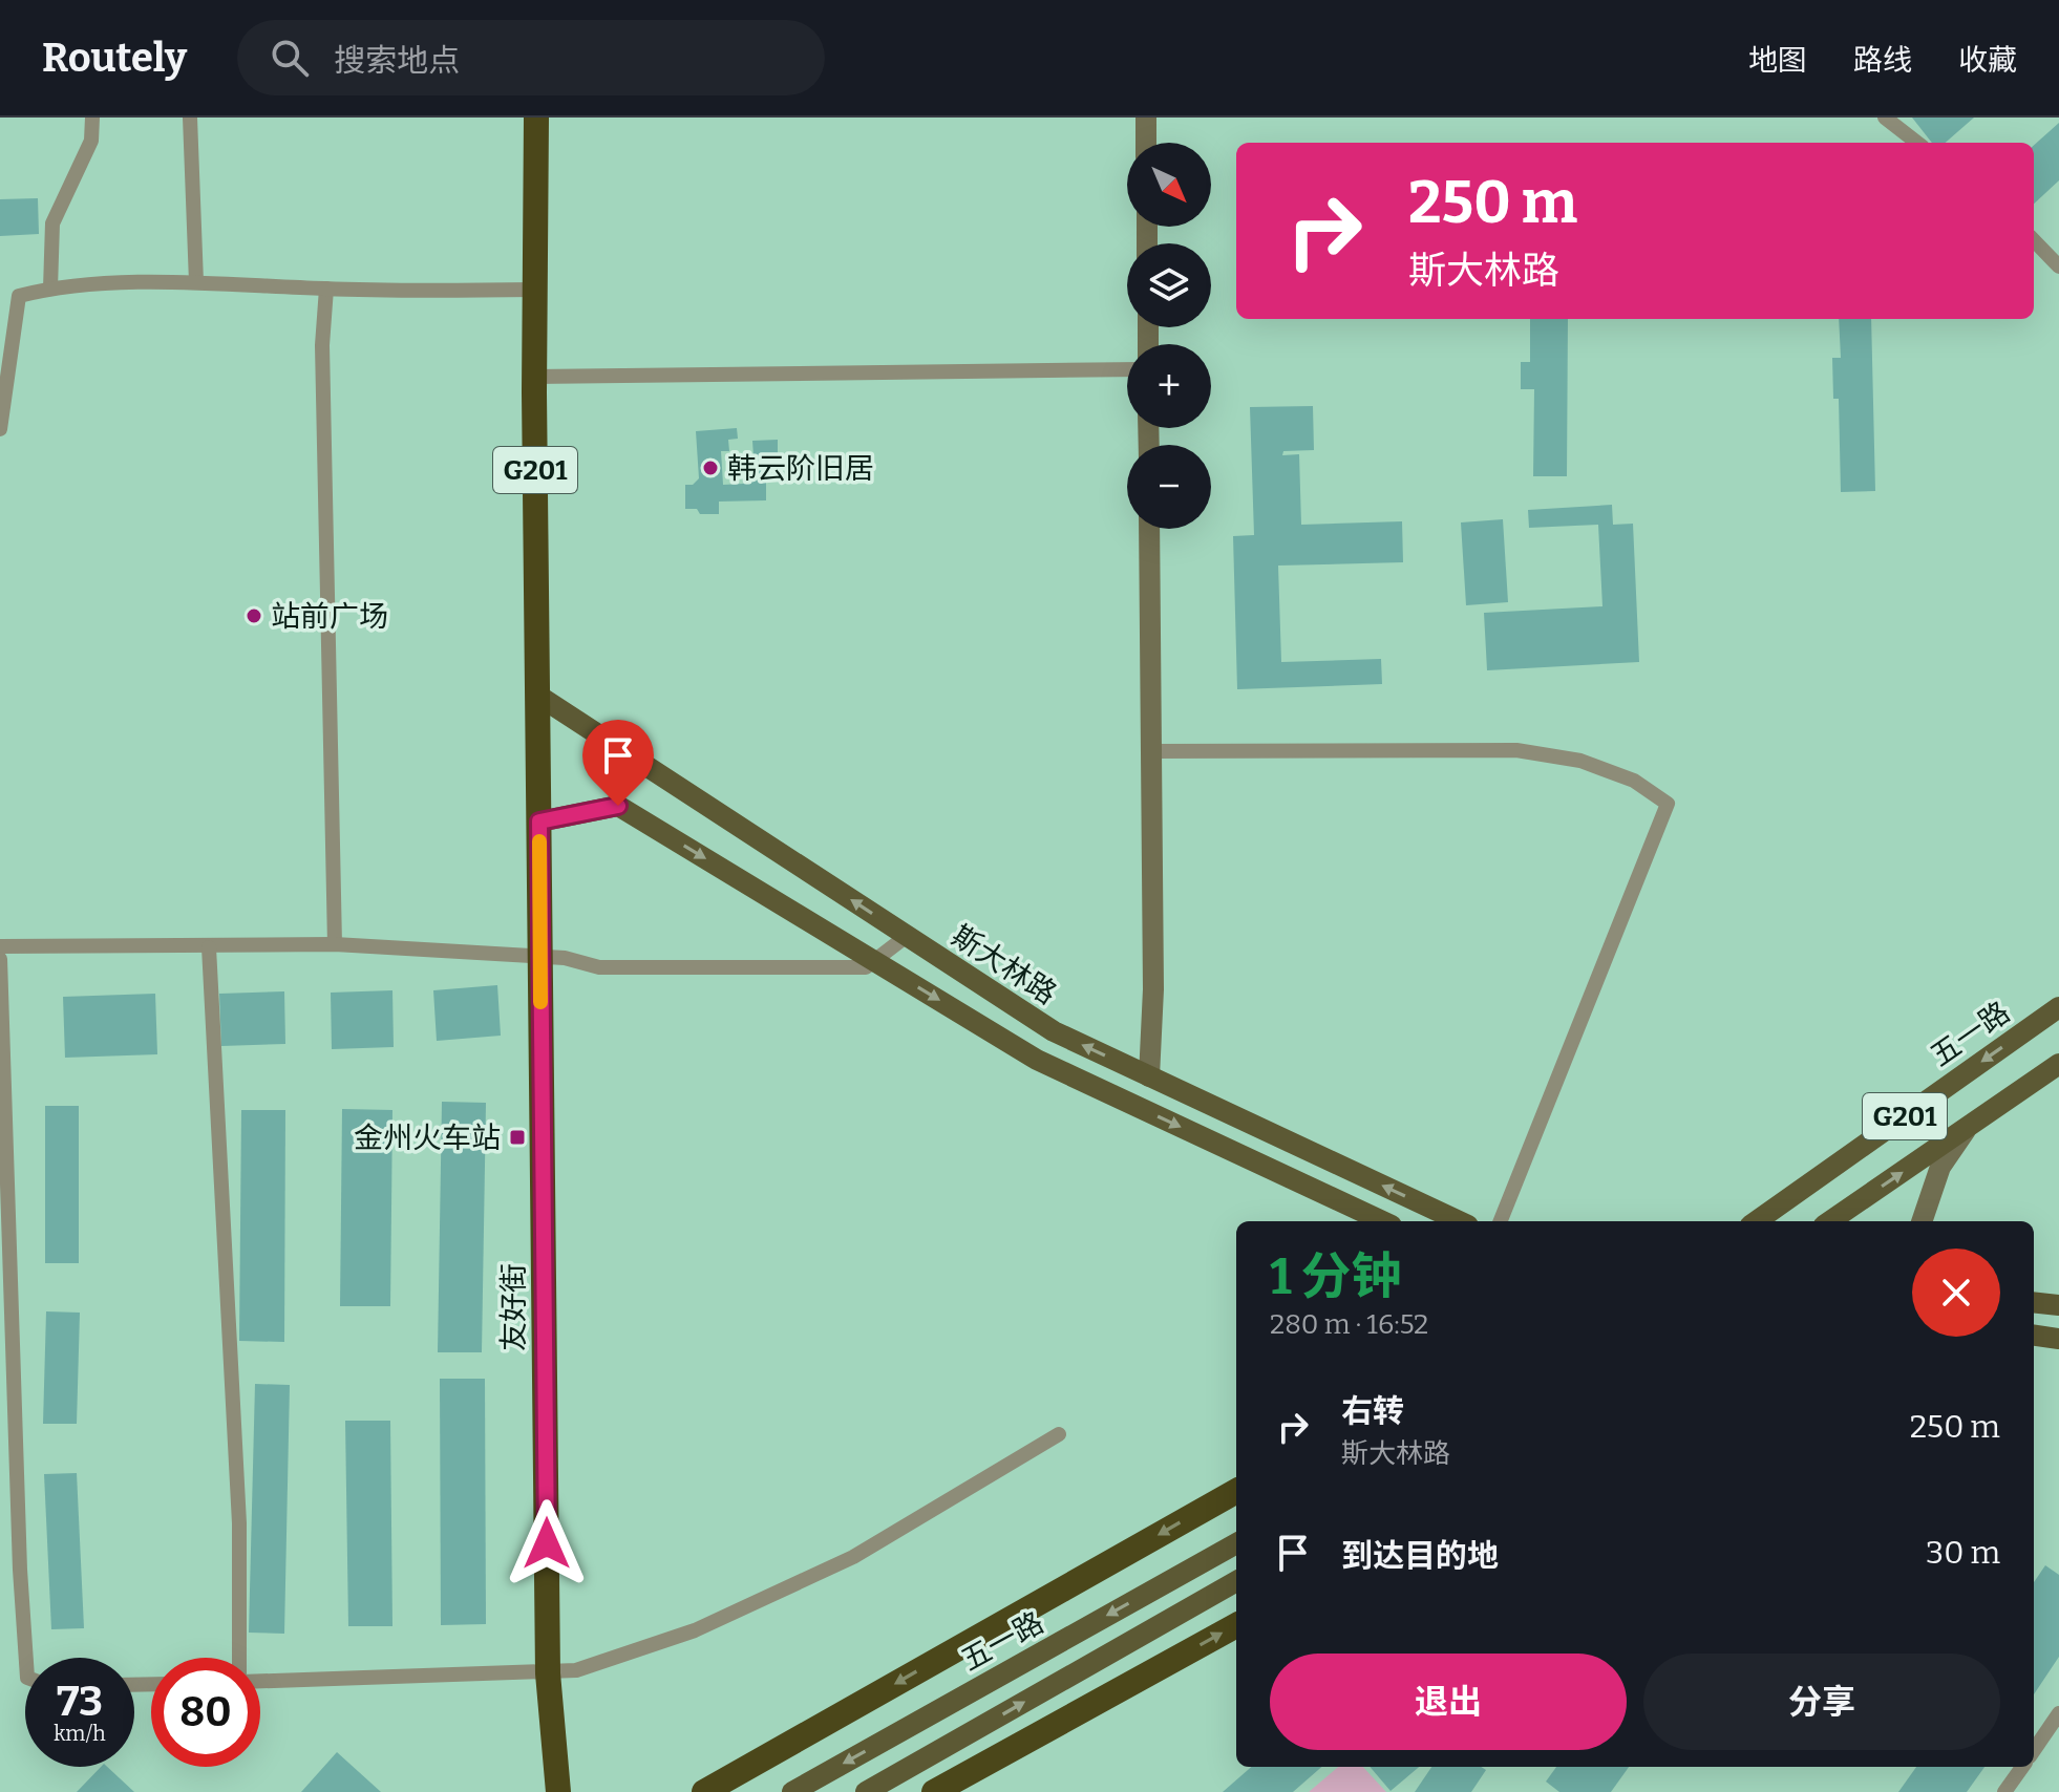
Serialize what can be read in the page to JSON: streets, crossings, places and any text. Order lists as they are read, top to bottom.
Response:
{
  "streets": {
    "highway": ["G201", "友好街"],
    "main road": ["斯大林路", "五一路"]
  },
  "crossings": [
    ["G201", "斯大林路"],
    ["G201", "友好街"]
  ],
  "places": {
    "other": ["韩云阶旧居", "站前广场"],
    "transit": ["金州火车站"]
  },
  "north": "bottom right",
  "page": {
    "header": "Routely",
    "search": "搜索地点",
    "nav": ["地图", "路线", "收藏"],
    "map_buttons": ["+", "−"],
    "turn": ["250 m", "斯大林路"],
    "heading": ["1 分钟", "280 m · 16:52"],
    "list": [
      {
        "name": "右转",
        "note": "斯大林路",
        "value": "250 m"
      },
      {
        "name": "到达目的地",
        "value": "30 m"
      }
    ],
    "buttons": ["退出", "分享"],
    "speed": "73 km/h",
    "limit": "80"
  }
}
